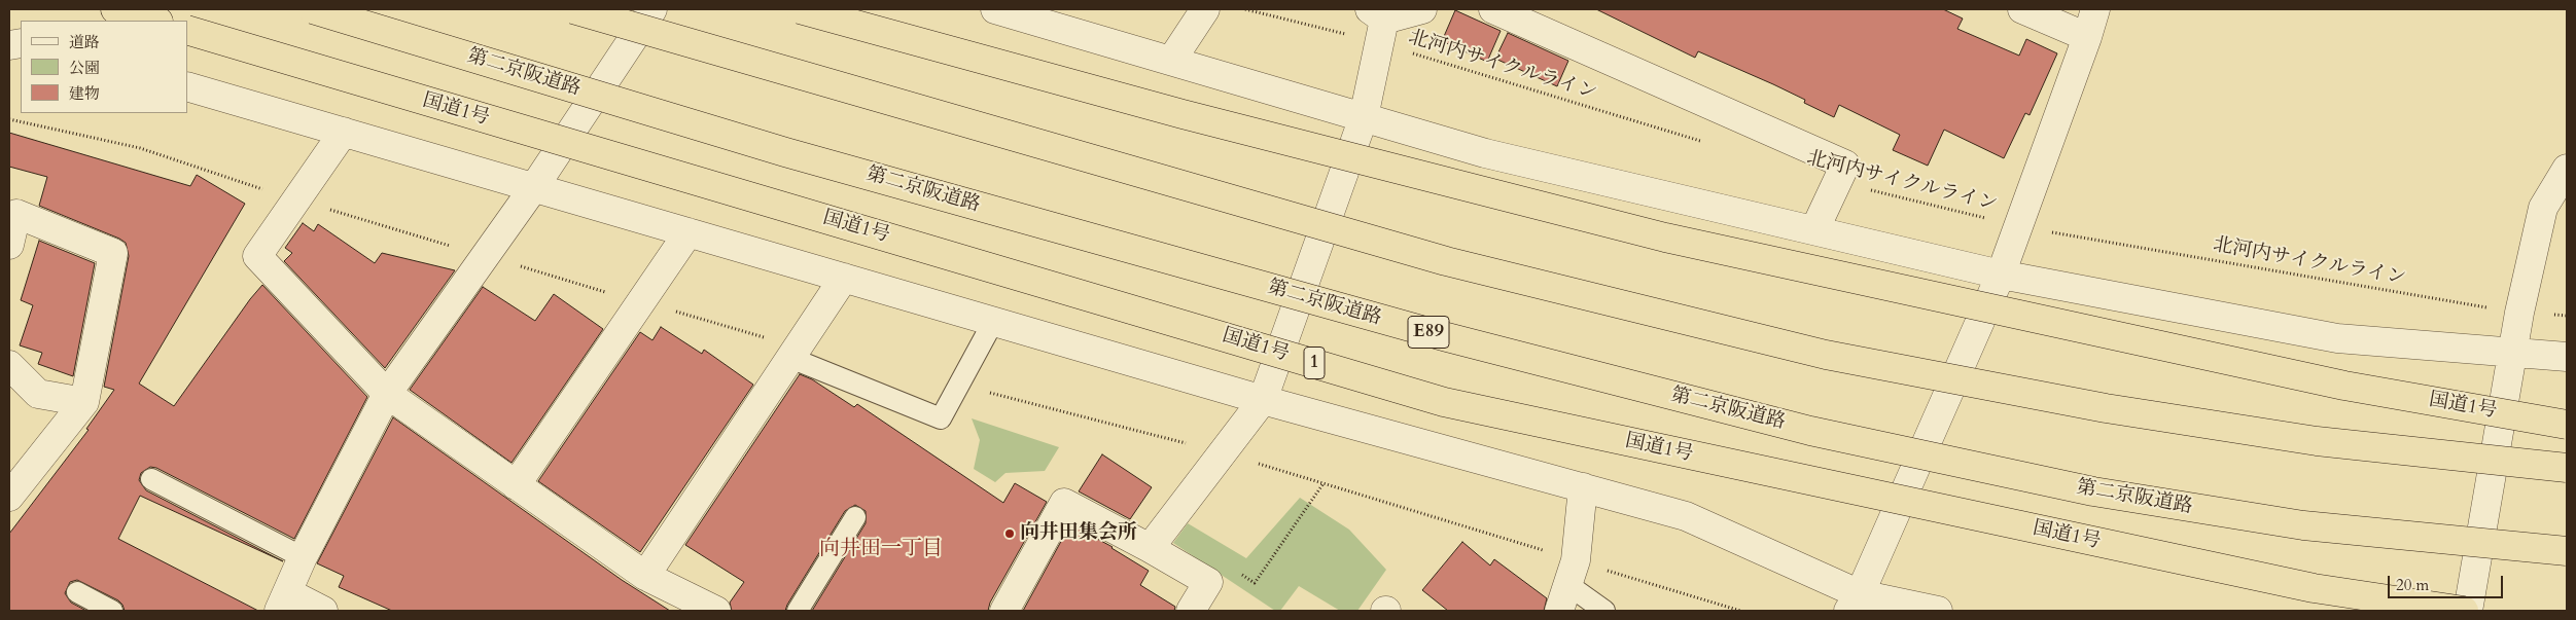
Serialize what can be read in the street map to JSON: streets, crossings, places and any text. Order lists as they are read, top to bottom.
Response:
{
  "streets": {
    "highway": [
      "第二京阪道路",
      "国道1号",
      "E89",
      "1"
    ],
    "path": ["北河内サイクルライン"]
  },
  "districts": ["向井田一丁目"],
  "places": ["向井田集会所"],
  "legend": ["道路", "公園", "建物"],
  "scale_bar": "20 m"
}
